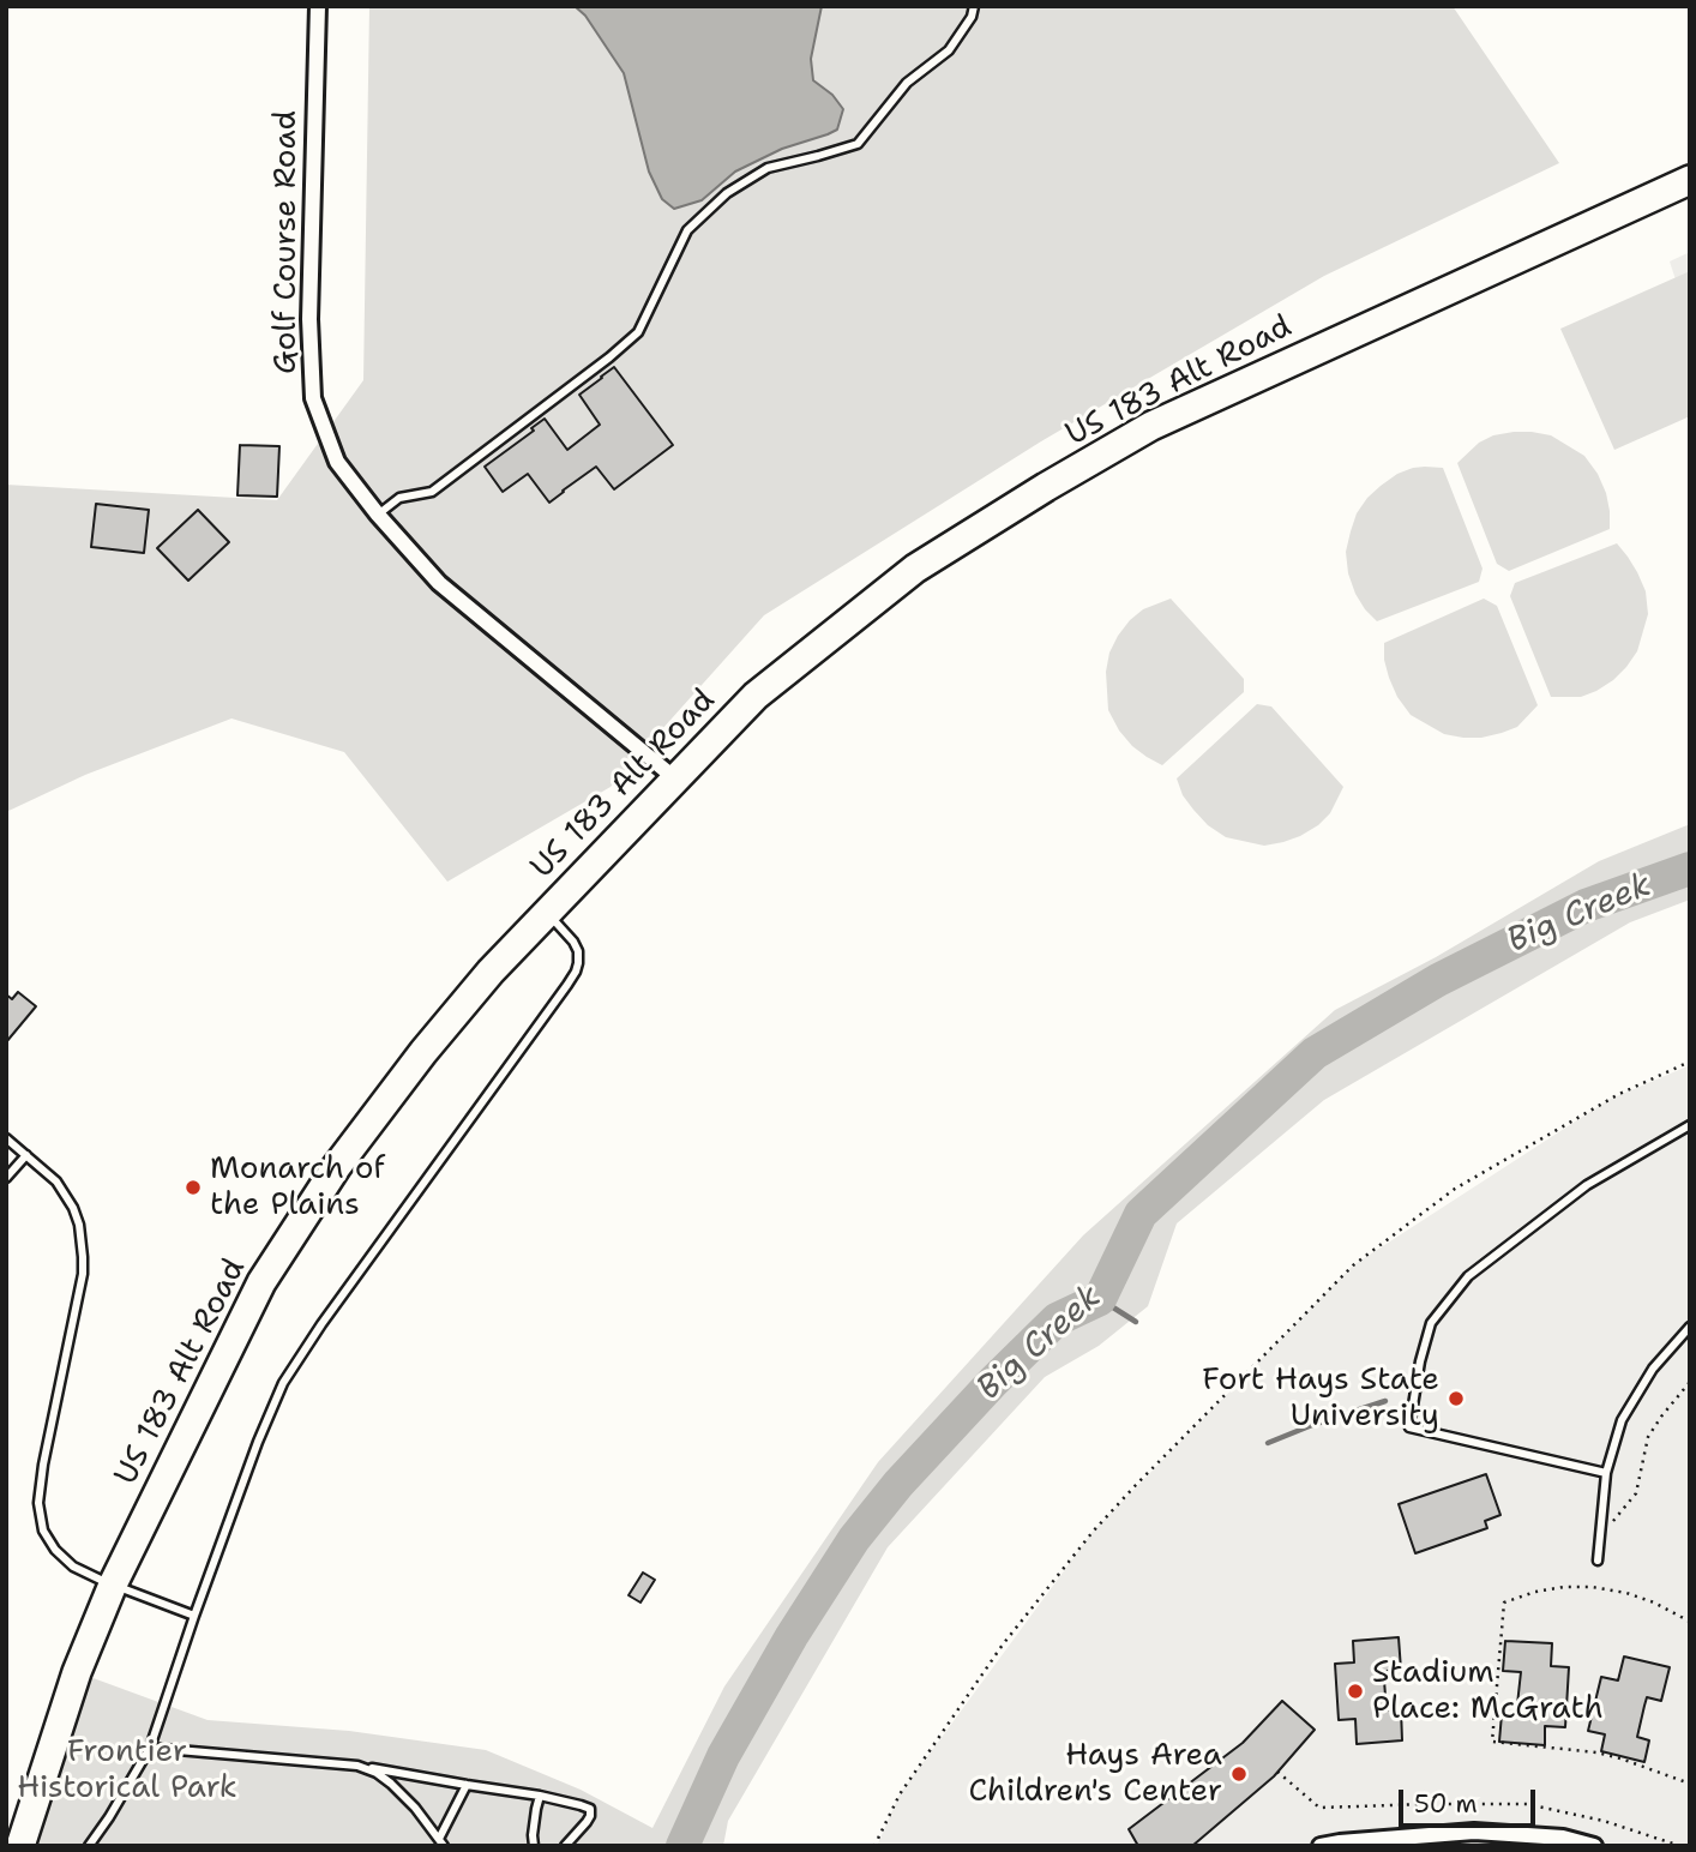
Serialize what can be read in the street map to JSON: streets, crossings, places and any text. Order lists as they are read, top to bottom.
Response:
{
  "streets": {
    "highway": ["US 183 Alt Road"],
    "street": ["Golf Course Road"]
  },
  "crossings": [
    ["Golf Course Road", "US 183 Alt Road"]
  ],
  "water": ["Big Creek"],
  "parks": ["Frontier Historical Park"],
  "places": [
    "Monarch of the Plains",
    "Fort Hays State University",
    "Stadium Place: McGrath",
    "Hays Area Children's Center"
  ],
  "scale_bar": "50 m"
}
